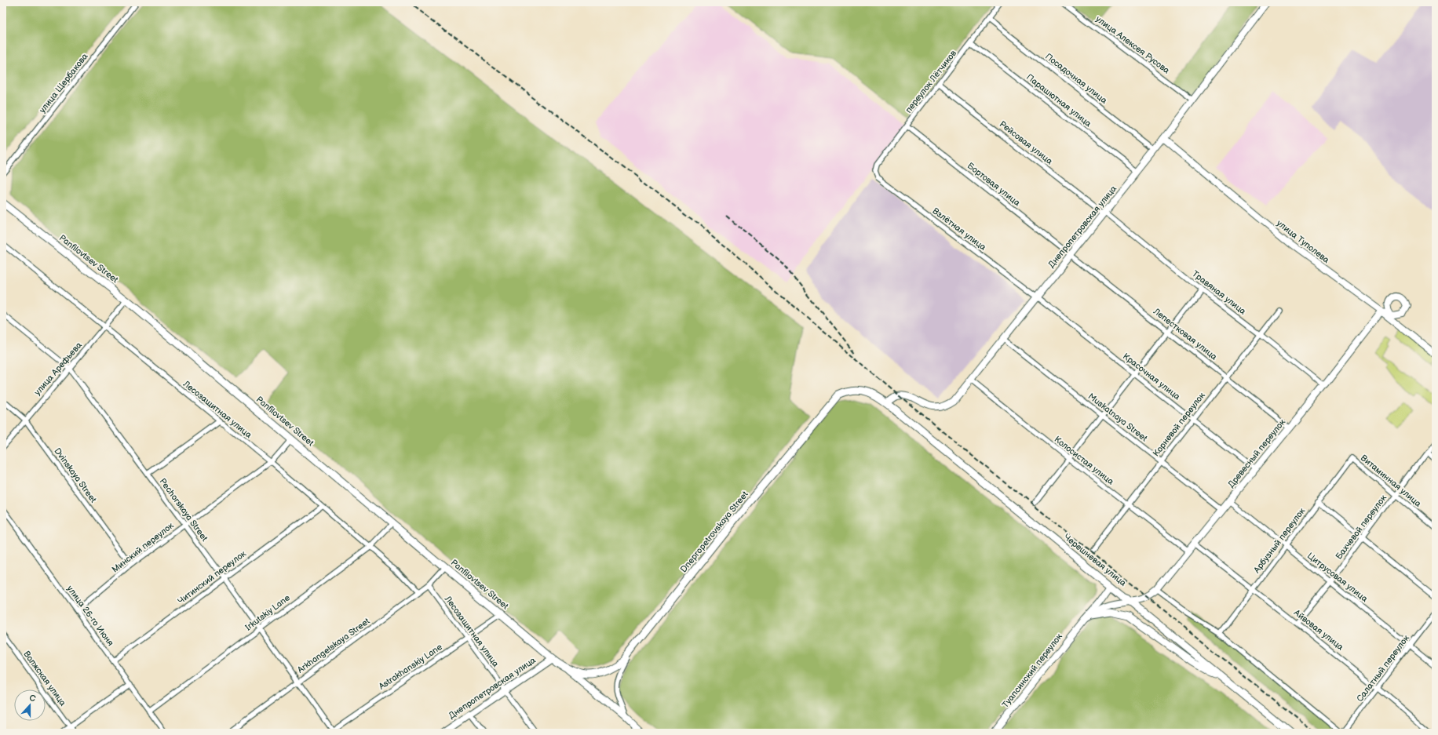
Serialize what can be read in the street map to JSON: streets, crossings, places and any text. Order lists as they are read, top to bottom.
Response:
{
  "streets": {
    "main road": ["Panfilovtsev Street", "Dnepropetrovskaya Street", "Черешневая улица"],
    "street": [
      "улица Алексея Русова",
      "Посадочная улица",
      "переулок Лётчиков",
      "улица Щербакова",
      "Парашютная улица",
      "Рейсовая улица",
      "Бортовая улица",
      "Днепропетровская улица",
      "Взлётная улица",
      "улица Туполева",
      "Травяная улица",
      "Лепестковая улица",
      "улица Арефьева",
      "Красочная улица",
      "Лесозащитная улица",
      "Muskatnaya Street",
      "Корневой переулок",
      "Древесный переулок",
      "Колосистая улица",
      "Dvinskaya Street",
      "Витаминная улица",
      "Pechorskaya Street",
      "Бахчевой переулок",
      "Арбузный переулок",
      "Минский переулок",
      "Читинский переулок",
      "Цитрусовая улица",
      "Irkutskiy Lane",
      "улица 26-го Июня",
      "Айвовая улица",
      "Arkhangelskaya Street",
      "Astrakhanskiy Lane",
      "Салатный переулок",
      "Туапсинский переулок",
      "Волжская улица"
    ]
  },
  "crossings": [
    ["улица Алексея Русова", "Днепропетровская улица"],
    ["Посадочная улица", "переулок Лётчиков"],
    ["Посадочная улица", "Днепропетровская улица"],
    ["переулок Лётчиков", "Парашютная улица"],
    ["переулок Лётчиков", "Рейсовая улица"],
    ["переулок Лётчиков", "Бортовая улица"],
    ["переулок Лётчиков", "Взлётная улица"],
    ["Парашютная улица", "Днепропетровская улица"],
    ["Рейсовая улица", "Днепропетровская улица"],
    ["Рейсовая улица", "Травяная улица"],
    ["Бортовая улица", "Днепропетровская улица"],
    ["Бортовая улица", "Лепестковая улица"],
    ["Днепропетровская улица", "Взлётная улица"],
    ["Днепропетровская улица", "улица Туполева"],
    ["Днепропетровская улица", "Panfilovtsev Street"],
    ["Днепропетровская улица", "Травяная улица"],
    ["Днепропетровская улица", "Лепестковая улица"],
    ["Днепропетровская улица", "Красочная улица"],
    ["Днепропетровская улица", "Лесозащитная улица"],
    ["Днепропетровская улица", "Muskatnaya Street"],
    ["Днепропетровская улица", "Колосистая улица"],
    ["Днепропетровская улица", "Dnepropetrovskaya Street"],
    ["Днепропетровская улица", "Черешневая улица"],
    ["Взлётная улица", "Красочная улица"],
    ["улица Туполева", "Древесный переулок"],
    ["Panfilovtsev Street", "улица Арефьева"],
    ["Panfilovtsev Street", "Dnepropetrovskaya Street"],
    ["Panfilovtsev Street", "Минский переулок"],
    ["Panfilovtsev Street", "Irkutskiy Lane"],
    ["Panfilovtsev Street", "Arkhangelskaya Street"],
    ["Panfilovtsev Street", "Astrakhanskiy Lane"],
    ["Травяная улица", "Корневой переулок"],
    ["Травяная улица", "Древесный переулок"],
    ["Лепестковая улица", "Корневой переулок"],
    ["Лепестковая улица", "Древесный переулок"],
    ["улица Арефьева", "Лесозащитная улица"],
    ["улица Арефьева", "Dvinskaya Street"],
    ["улица Арефьева", "Pechorskaya Street"],
    ["Красочная улица", "Корневой переулок"],
    ["Красочная улица", "Древесный переулок"],
    ["Лесозащитная улица", "Минский переулок"],
    ["Лесозащитная улица", "Читинский переулок"],
    ["Лесозащитная улица", "Irkutskiy Lane"],
    ["Лесозащитная улица", "Arkhangelskaya Street"],
    ["Лесозащитная улица", "Astrakhanskiy Lane"],
    ["Muskatnaya Street", "Корневой переулок"],
    ["Muskatnaya Street", "Древесный переулок"],
    ["Корневой переулок", "Колосистая улица"],
    ["Древесный переулок", "Колосистая улица"],
    ["Древесный переулок", "Черешневая улица"],
    ["Древесный переулок", "Цитрусовая улица"],
    ["Древесный переулок", "Айвовая улица"],
    ["Древесный переулок", "Туапсинский переулок"],
    ["Dvinskaya Street", "Минский переулок"],
    ["Витаминная улица", "Бахчевой переулок"],
    ["Витаминная улица", "Арбузный переулок"],
    ["Pechorskaya Street", "Минский переулок"],
    ["Pechorskaya Street", "Читинский переулок"],
    ["Pechorskaya Street", "Irkutskiy Lane"],
    ["Pechorskaya Street", "Arkhangelskaya Street"],
    ["Pechorskaya Street", "Astrakhanskiy Lane"],
    ["Бахчевой переулок", "Цитрусовая улица"],
    ["Бахчевой переулок", "Айвовая улица"],
    ["Dnepropetrovskaya Street", "Черешневая улица"],
    ["Арбузный переулок", "Цитрусовая улица"],
    ["Арбузный переулок", "Айвовая улица"],
    ["Минский переулок", "улица 26-го Июня"],
    ["Черешневая улица", "Туапсинский переулок"],
    ["Читинский переулок", "улица 26-го Июня"],
    ["Цитрусовая улица", "Салатный переулок"],
    ["Irkutskiy Lane", "улица 26-го Июня"],
    ["Айвовая улица", "Салатный переулок"]
  ],
  "north": "top"
}
